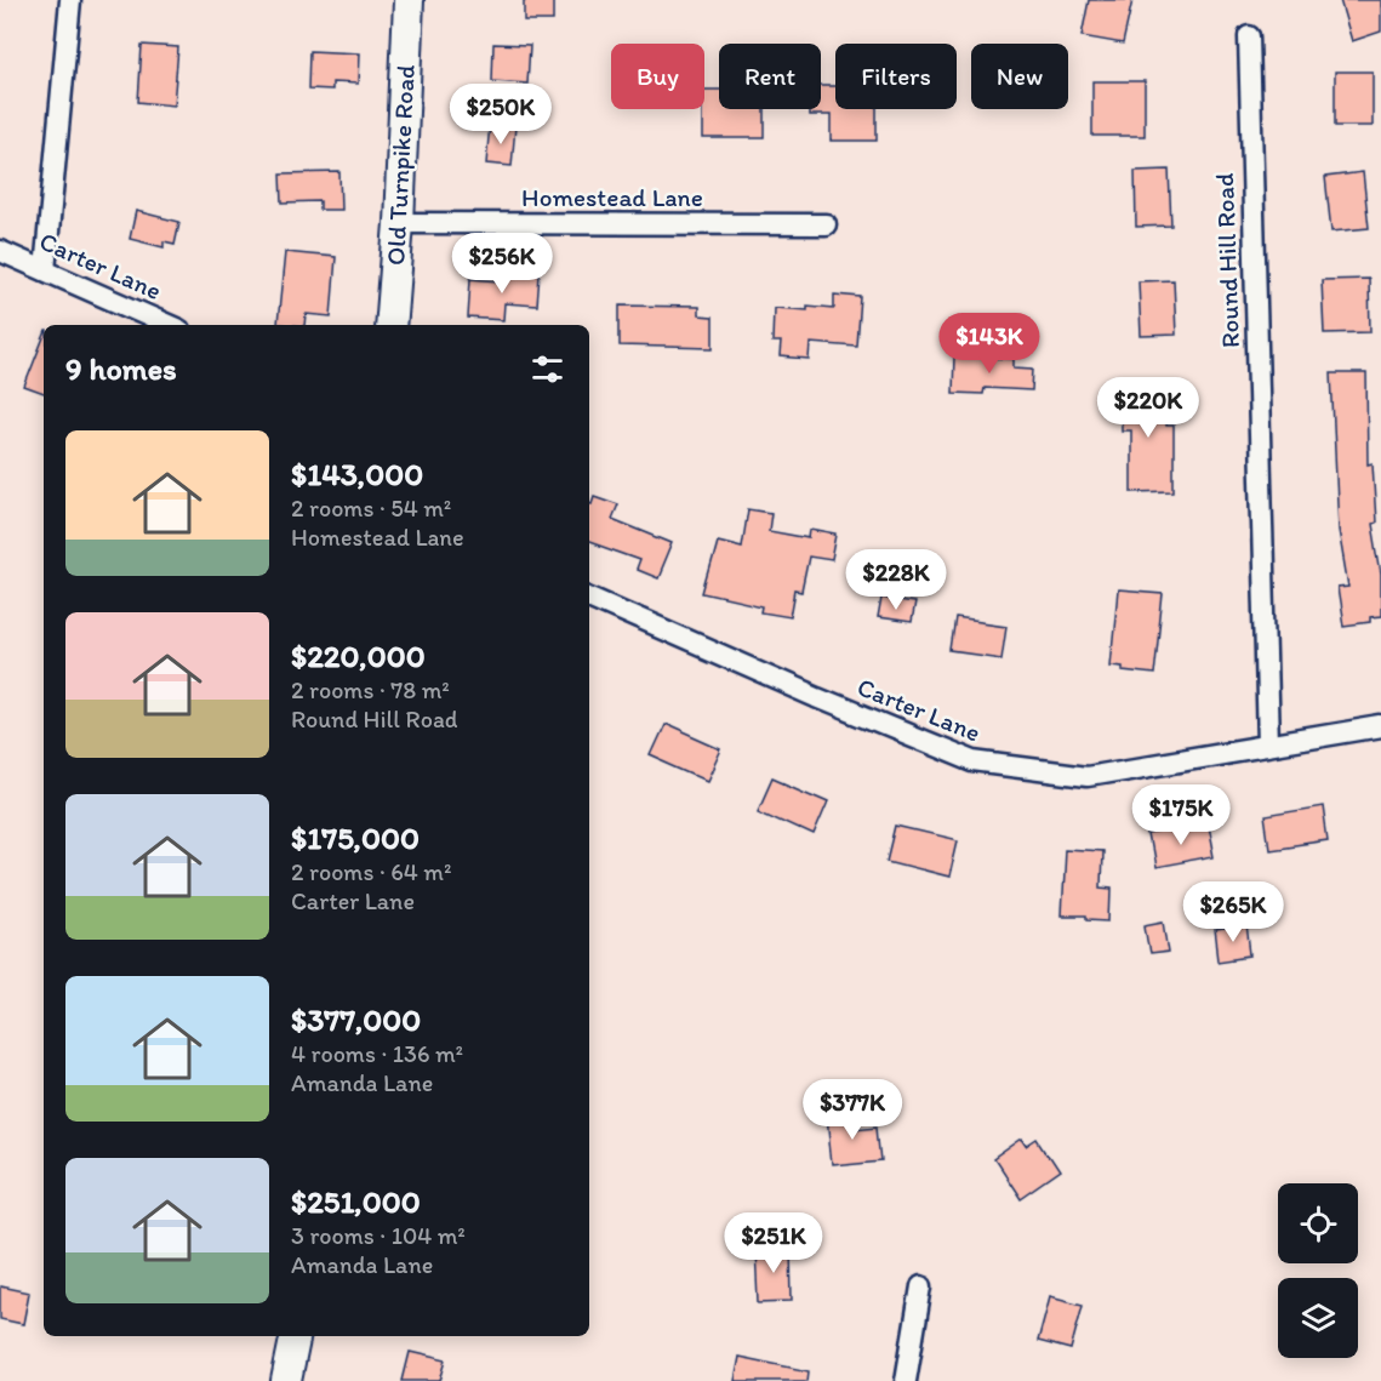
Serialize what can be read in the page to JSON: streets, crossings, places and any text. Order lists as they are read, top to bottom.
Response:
{
  "streets": {
    "main road": ["Old Turnpike Road"],
    "street": ["Homestead Lane", "Round Hill Road", "Carter Lane"]
  },
  "crossings": [
    ["Old Turnpike Road", "Homestead Lane"],
    ["Round Hill Road", "Carter Lane"]
  ],
  "page": {
    "chip": [
      "Buy",
      "Rent",
      "Filters",
      "New"
    ],
    "price": [
      "$250K",
      "$256K",
      "$143K",
      "$220K",
      "$228K",
      "$175K",
      "$265K",
      "$377K",
      "$251K"
    ],
    "heading": "9 homes",
    "list": [
      {
        "name": "$143,000",
        "note": "2 rooms · 54 m² · Homestead Lane"
      },
      {
        "name": "$220,000",
        "note": "2 rooms · 78 m² · Round Hill Road"
      },
      {
        "name": "$175,000",
        "note": "2 rooms · 64 m² · Carter Lane"
      },
      {
        "name": "$377,000",
        "note": "4 rooms · 136 m² · Amanda Lane"
      },
      {
        "name": "$251,000",
        "note": "3 rooms · 104 m² · Amanda Lane"
      }
    ]
  }
}
